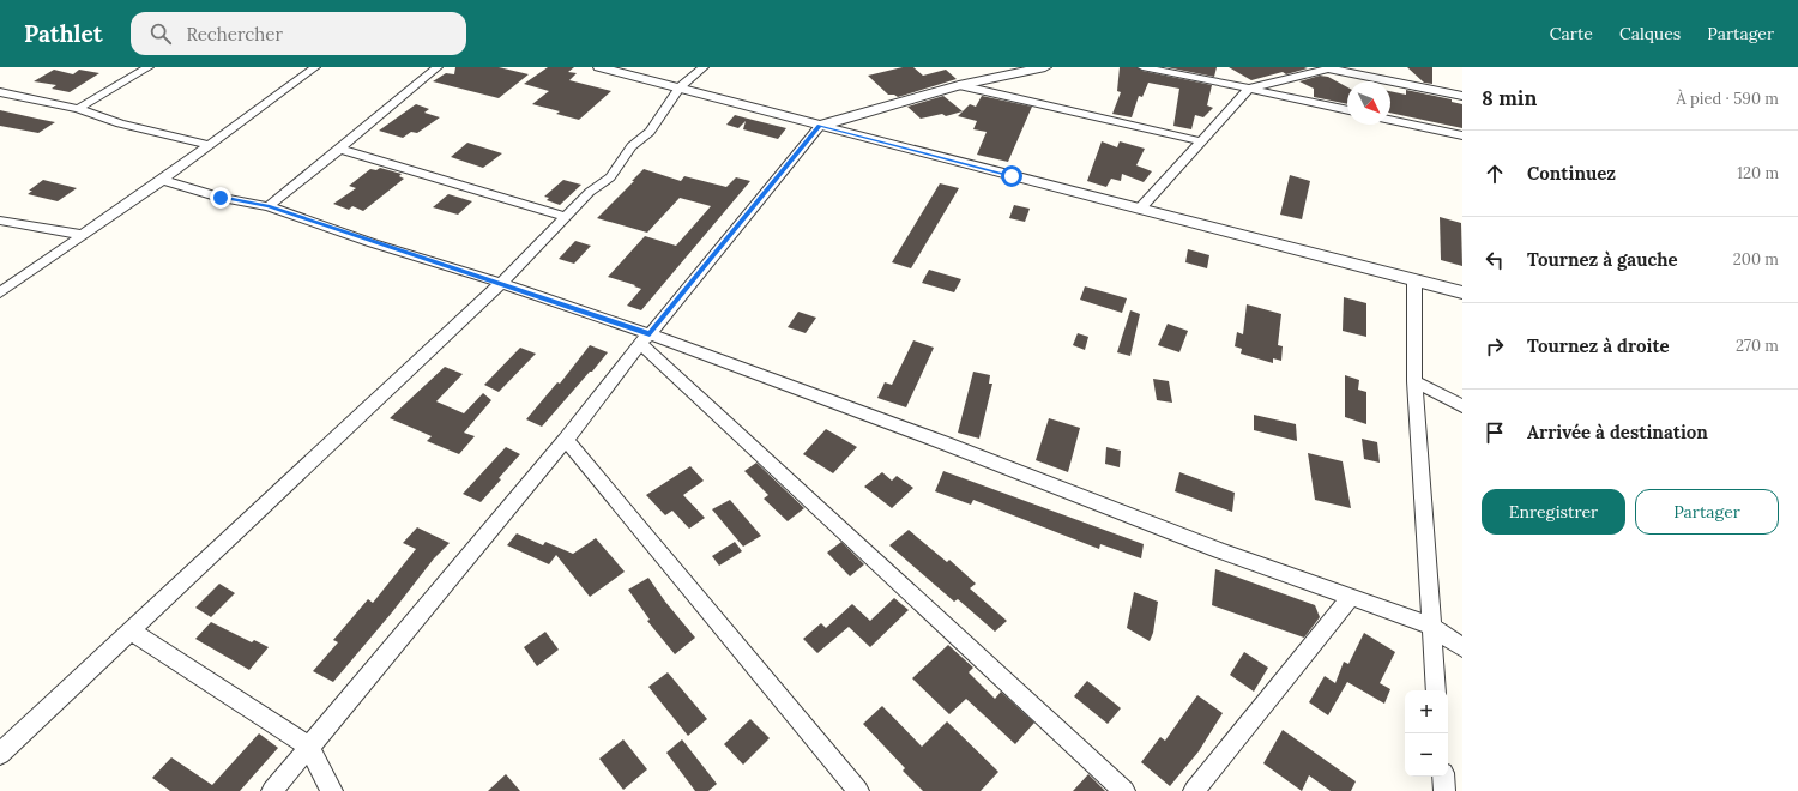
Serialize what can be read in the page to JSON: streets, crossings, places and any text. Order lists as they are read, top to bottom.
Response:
{
  "north": "bottom right",
  "page": {
    "header": "Pathlet",
    "search": "Rechercher",
    "nav": ["Carte", "Calques", "Partager"],
    "heading": ["8 min", "À pied · 590 m"],
    "list": [
      ["Continuez", "120 m"],
      ["Tournez à gauche", "200 m"],
      ["Tournez à droite", "270 m"],
      "Arrivée à destination"
    ],
    "buttons": ["Enregistrer", "Partager"],
    "map_buttons": ["+", "−"]
  }
}
